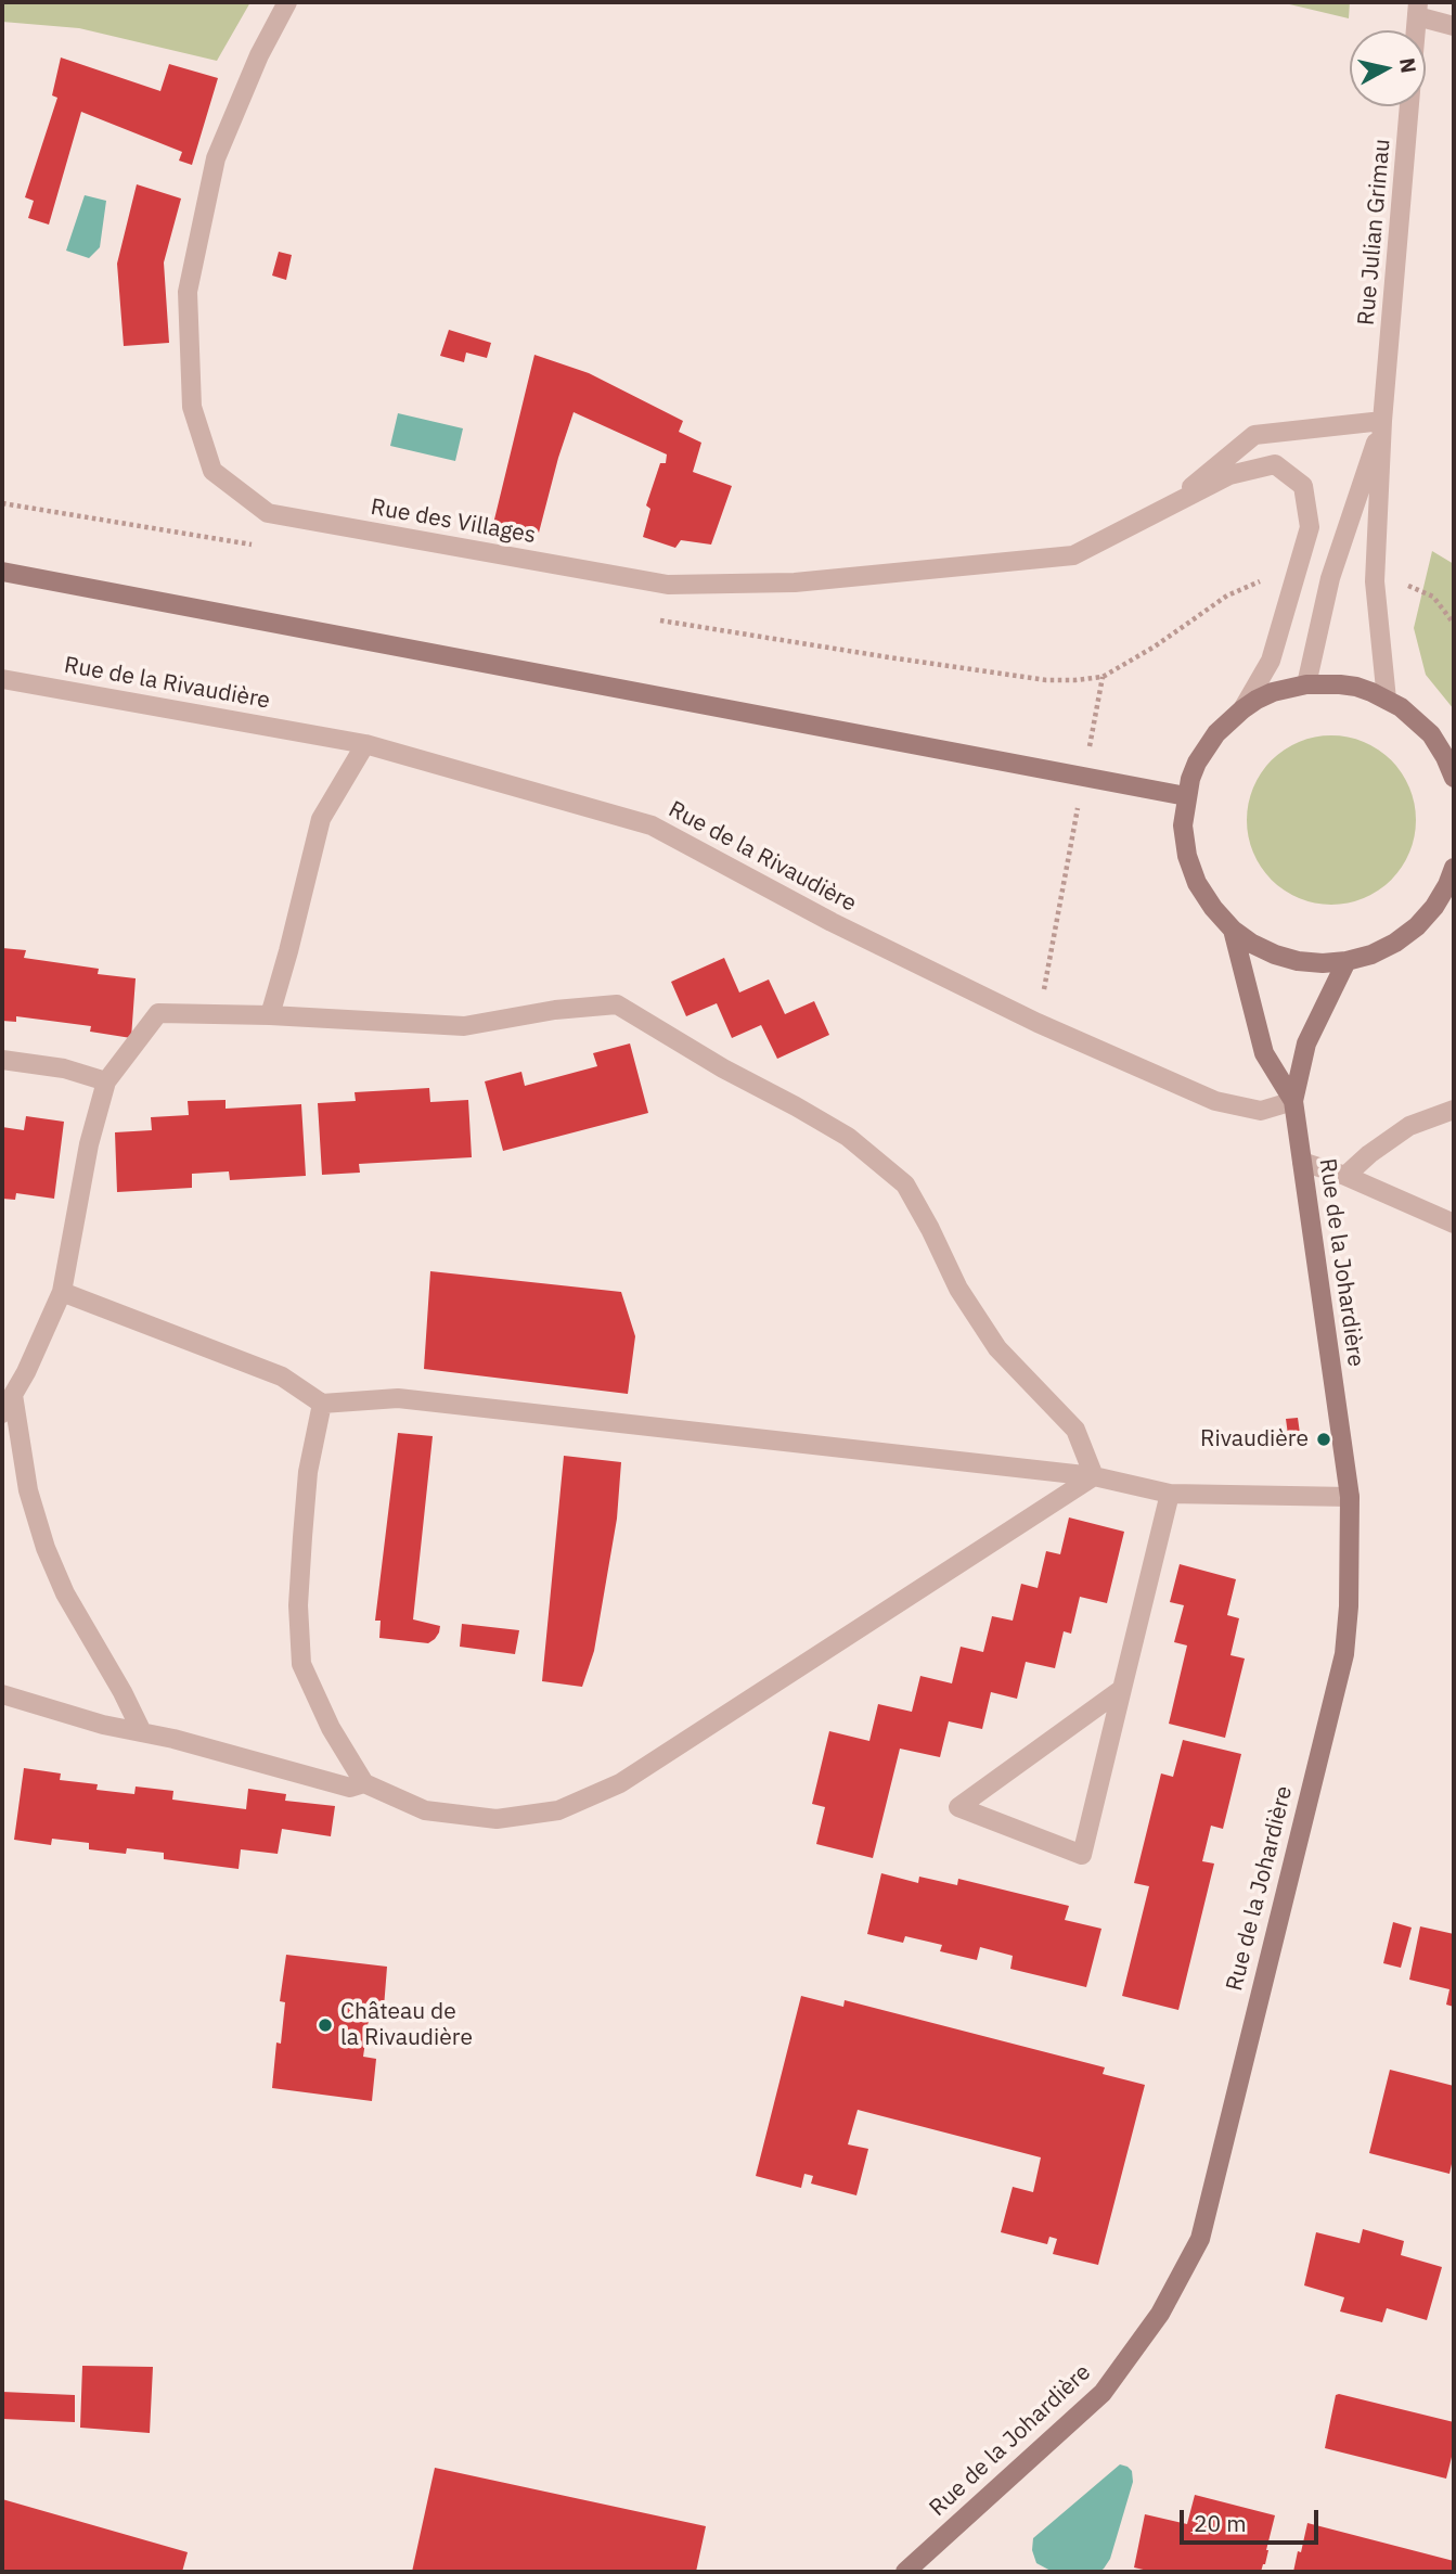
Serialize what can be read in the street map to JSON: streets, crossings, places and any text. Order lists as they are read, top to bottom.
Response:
{
  "streets": {
    "main road": ["Rue de la Johardière"],
    "street": ["Rue Julian Grimau", "Rue des Villages", "Rue de la Rivaudière"]
  },
  "crossings": [
    ["Rue de la Rivaudière", "Rue de la Johardière"]
  ],
  "places": ["Rivaudière", "Château de la Rivaudière"],
  "scale_bar": "20 m",
  "north": "right"
}
